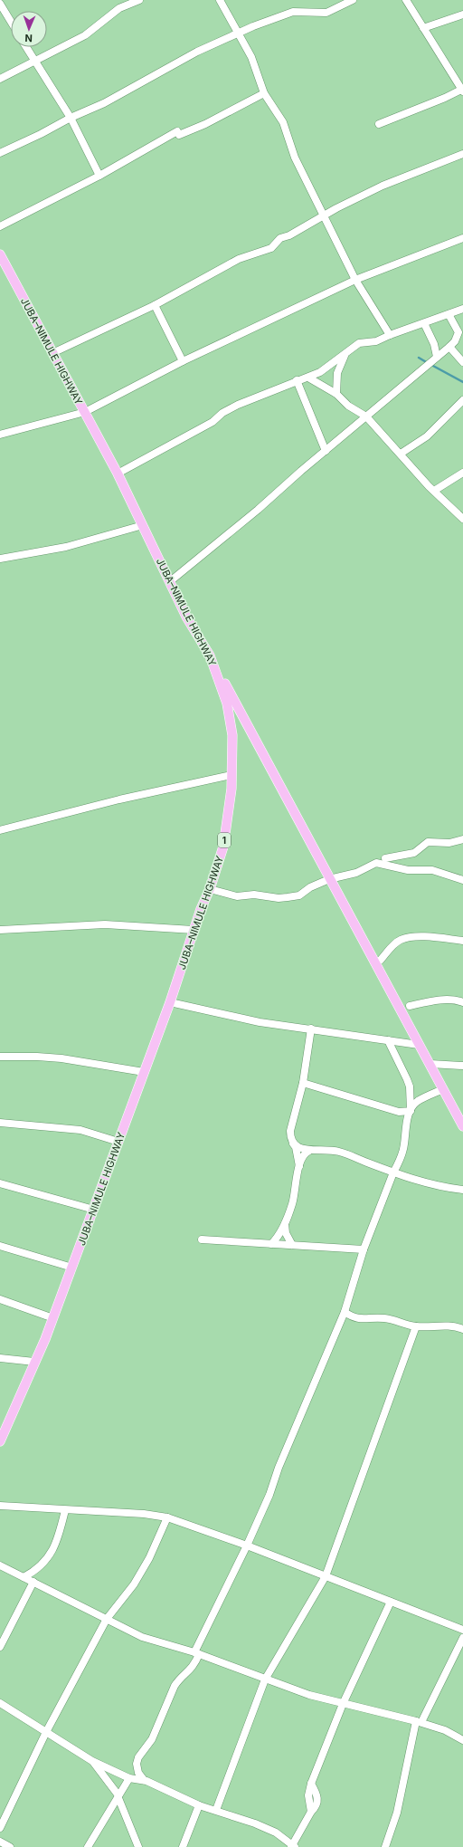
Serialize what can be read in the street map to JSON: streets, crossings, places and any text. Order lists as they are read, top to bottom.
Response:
{
  "streets": {
    "main road": ["JUBA–NIMULE HIGHWAY", "1"]
  },
  "north": "bottom"
}
